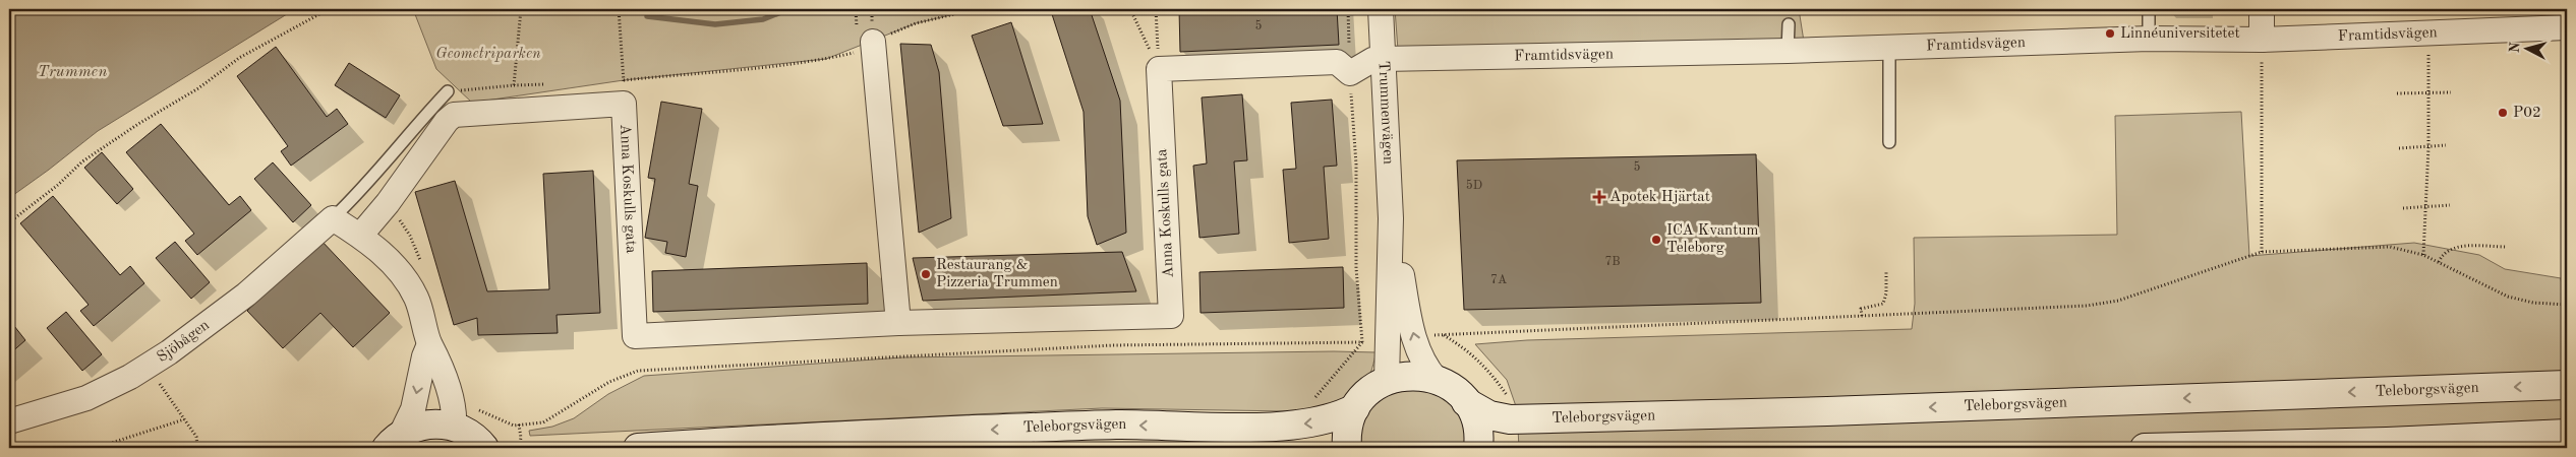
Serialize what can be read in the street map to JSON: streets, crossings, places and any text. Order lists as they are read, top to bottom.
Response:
{
  "streets": {
    "main road": ["Teleborgsvägen"],
    "street": [
      "Framtidsvägen",
      "Trummenvägen",
      "Anna Koskulls gata",
      "Sjöbågen"
    ]
  },
  "crossings": [
    ["Framtidsvägen", "Trummenvägen"],
    ["Trummenvägen", "Teleborgsvägen"]
  ],
  "one_way": ["Teleborgsvägen"],
  "water": ["Trummen"],
  "parks": ["Geometriparken"],
  "places": {
    "other": [
      "Linnéuniversitetet",
      "P02",
      "ICA Kvantum Teleborg",
      "Restaurang & Pizzeria Trummen"
    ],
    "health": ["Apotek Hjärtat"]
  },
  "house_numbers": [
    "5",
    "5",
    "5D",
    "7B",
    "7A"
  ],
  "north": "left"
}
